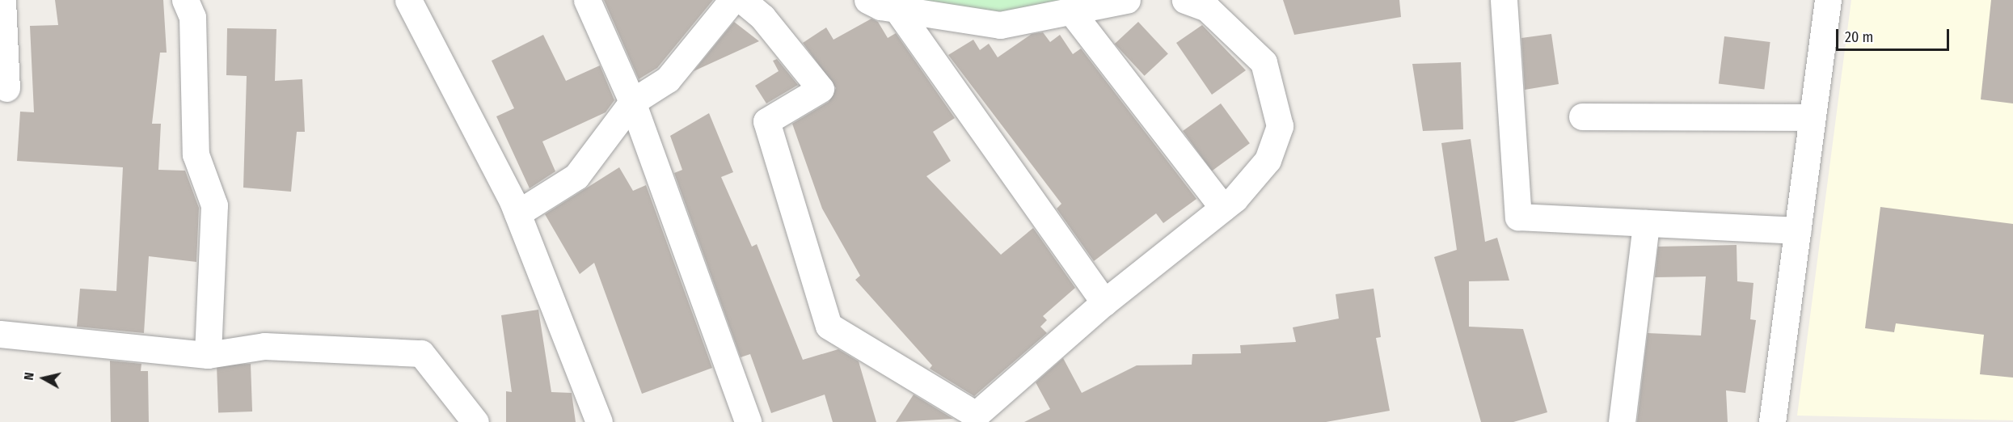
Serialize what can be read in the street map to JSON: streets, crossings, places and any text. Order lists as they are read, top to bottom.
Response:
{
  "scale_bar": "20 m",
  "north": "left"
}
